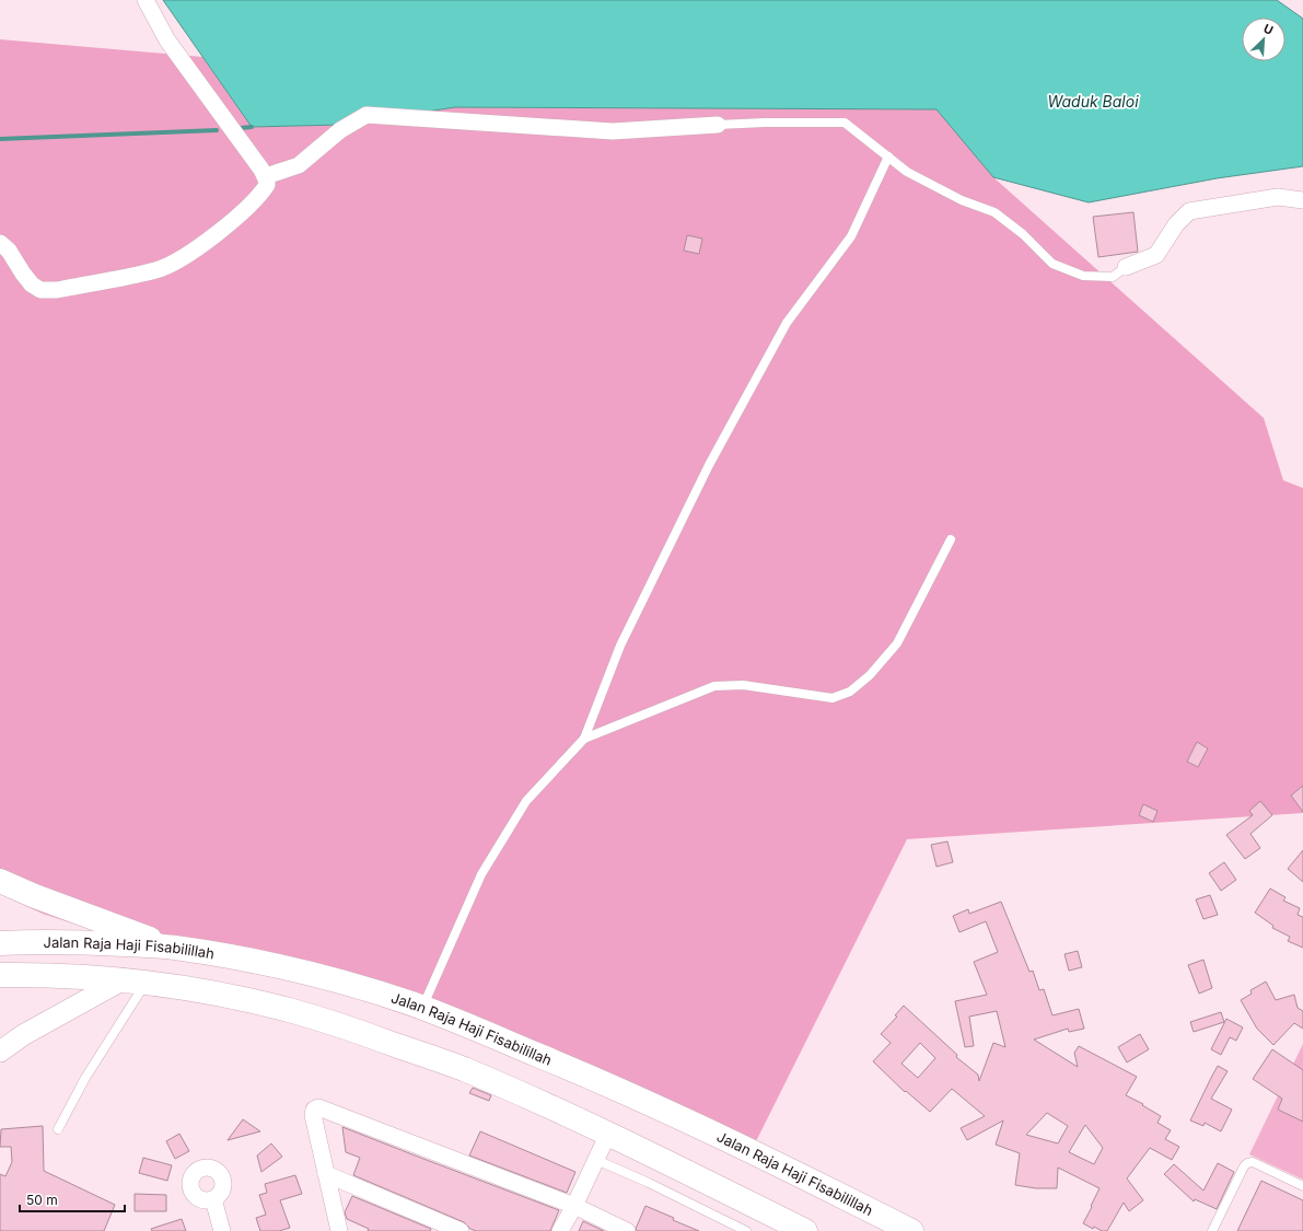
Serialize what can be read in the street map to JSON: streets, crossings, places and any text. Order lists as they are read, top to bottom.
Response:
{
  "streets": {
    "main road": ["Jalan Raja Haji Fisabilillah"]
  },
  "water": ["Waduk Baloi"],
  "scale_bar": "50 m",
  "north": "top right"
}
